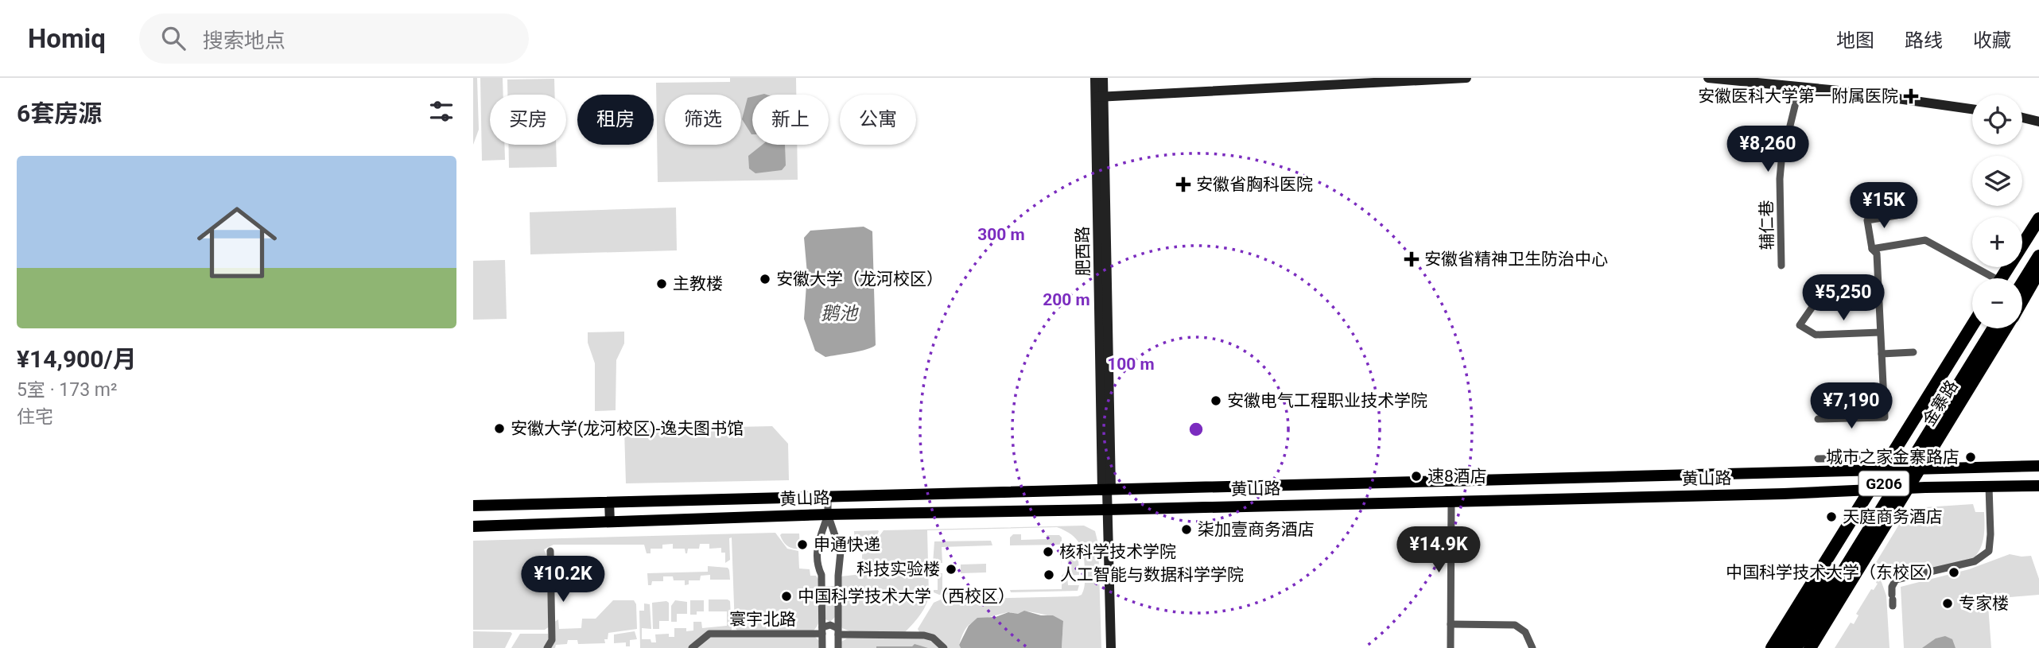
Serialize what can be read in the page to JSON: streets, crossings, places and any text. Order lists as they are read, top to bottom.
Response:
{
  "streets": {
    "highway": ["金寨路", "G206"],
    "main road": ["黄山路"],
    "street": ["辅仁巷", "肥西路", "寰宇北路"]
  },
  "crossings": [
    ["肥西路", "黄山路"],
    ["金寨路", "黄山路"]
  ],
  "water": ["鹅池"],
  "places": {
    "health": ["安徽医科大学第一附属医院", "安徽省胸科医院", "安徽省精神卫生防治中心"],
    "other": [
      "安徽大学（龙河校区）",
      "主教楼",
      "安徽电气工程职业技术学院",
      "安徽大学(龙河校区)-逸夫图书馆",
      "城市之家金寨路店",
      "速8酒店",
      "天庭商务酒店",
      "柒加壹商务酒店",
      "申通快递",
      "核科学技术学院",
      "科技实验楼",
      "中国科学技术大学（东校区）",
      "人工智能与数据科学学院",
      "中国科学技术大学（西校区）",
      "专家楼"
    ]
  },
  "page": {
    "header": "Homiq",
    "search": "搜索地点",
    "nav": ["地图", "路线", "收藏"],
    "heading": "6套房源",
    "map_buttons": ["+", "−"],
    "chip": [
      "买房",
      "租房",
      "筛选",
      "新上",
      "公寓"
    ],
    "price": [
      "¥8,260",
      "¥15K",
      "¥5,250",
      "¥7,190",
      "¥14.9K",
      "¥10.2K"
    ],
    "list": [
      {
        "name": "¥14,900/月",
        "note": "5室 · 173 m² · 住宅"
      }
    ]
  },
  "rings": ["300 m", "200 m", "100 m"]
}
